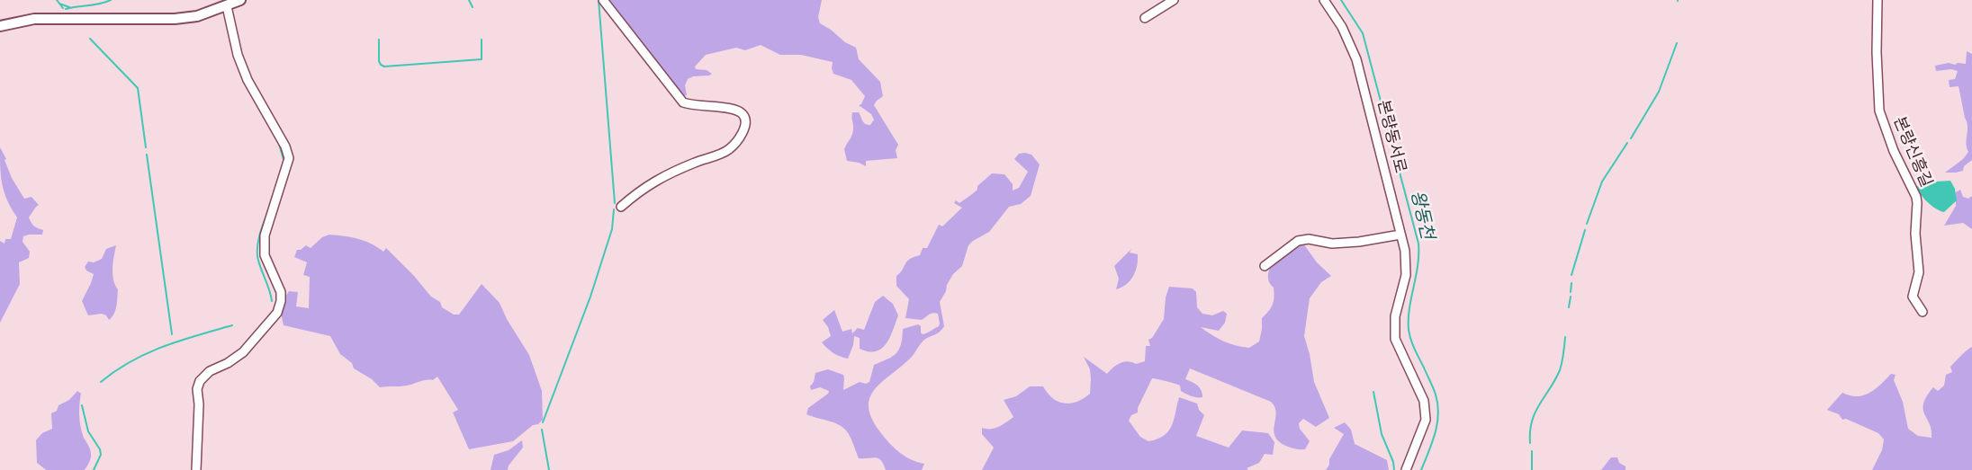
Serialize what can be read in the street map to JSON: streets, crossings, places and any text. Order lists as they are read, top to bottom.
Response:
{
  "streets": {
    "street": ["본량동서로", "본량신흥길"]
  },
  "water": ["왕동천"]
}
